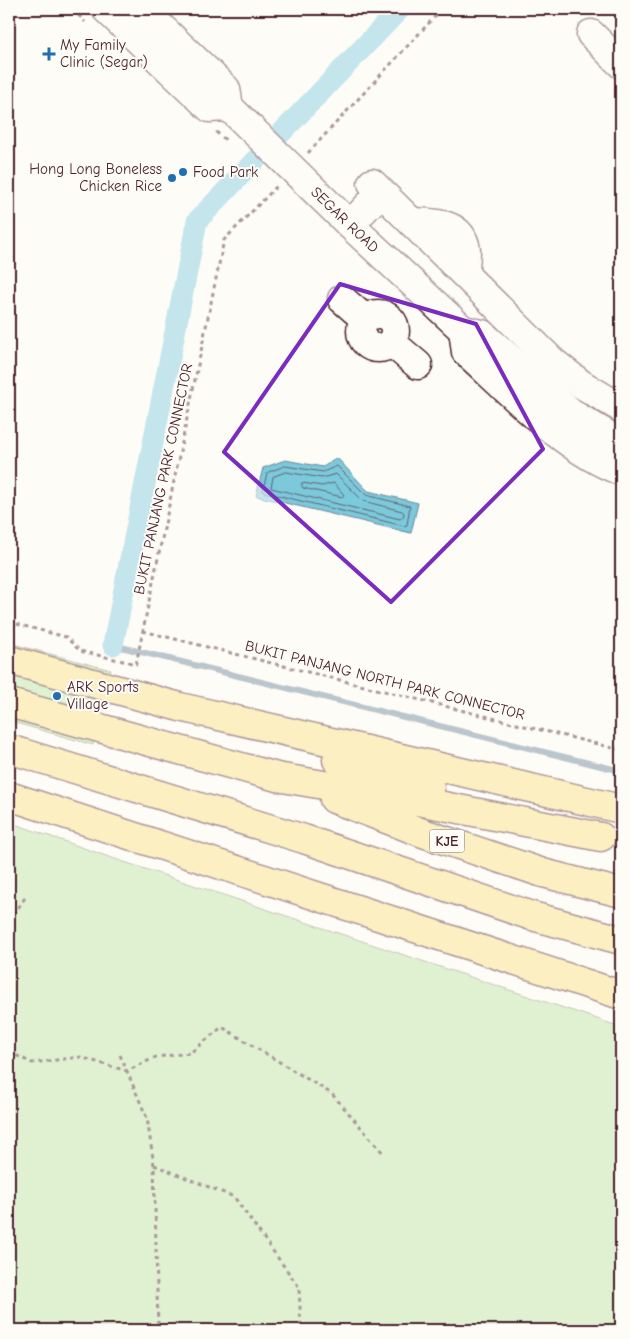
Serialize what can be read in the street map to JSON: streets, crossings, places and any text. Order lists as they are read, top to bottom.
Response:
{
  "streets": {
    "highway": ["KJE"],
    "street": ["SEGAR ROAD"],
    "path": ["BUKIT PANJANG PARK CONNECTOR", "BUKIT PANJANG NORTH PARK CONNECTOR"]
  },
  "crossings": [
    ["BUKIT PANJANG PARK CONNECTOR", "BUKIT PANJANG NORTH PARK CONNECTOR"]
  ],
  "places": {
    "health": ["My Family Clinic (Segar)"],
    "other": ["Food Park", "Hong Long Boneless Chicken Rice", "ARK Sports Village"]
  }
}
